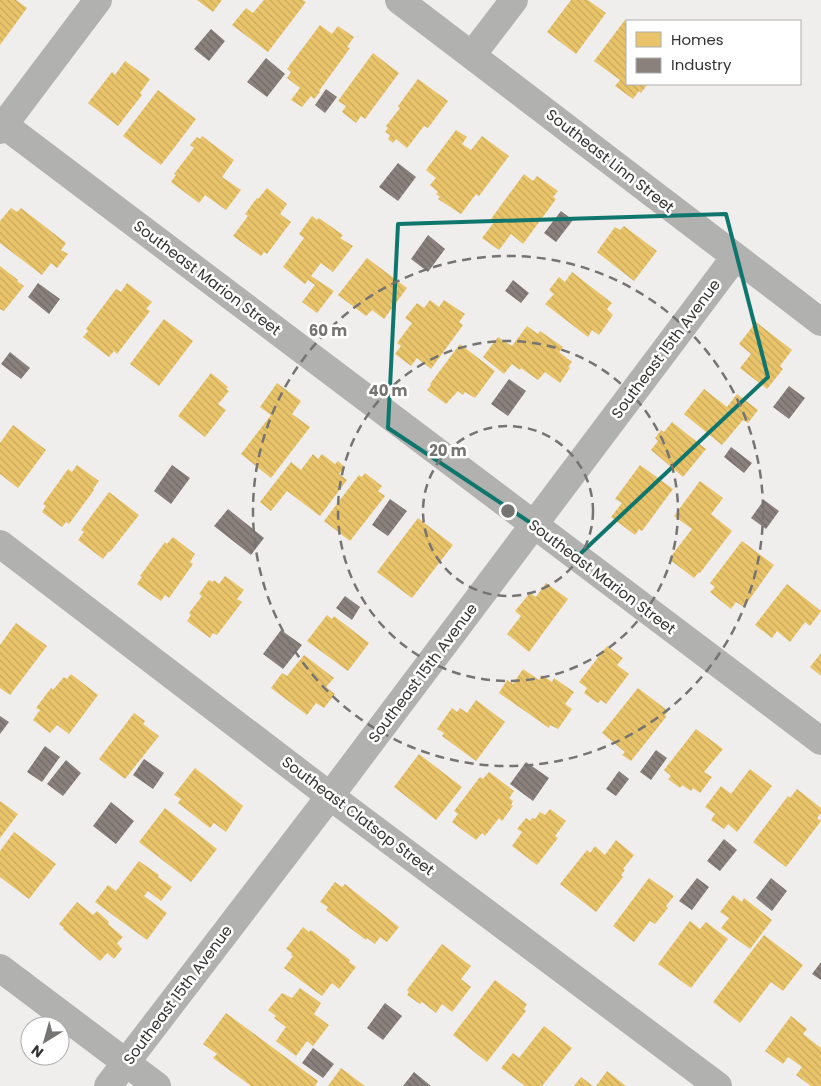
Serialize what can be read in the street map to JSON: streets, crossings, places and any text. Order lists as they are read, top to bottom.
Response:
{
  "streets": {
    "street": [
      "Southeast Linn Street",
      "Southeast Marion Street",
      "Southeast 15th Avenue",
      "Southeast Clatsop Street"
    ]
  },
  "crossings": [
    ["Southeast Linn Street", "Southeast 15th Avenue"],
    ["Southeast Marion Street", "Southeast 15th Avenue"],
    ["Southeast 15th Avenue", "Southeast Clatsop Street"]
  ],
  "legend": ["Homes", "Industry"],
  "north": "bottom left",
  "rings": ["60 m", "40 m", "20 m"]
}
